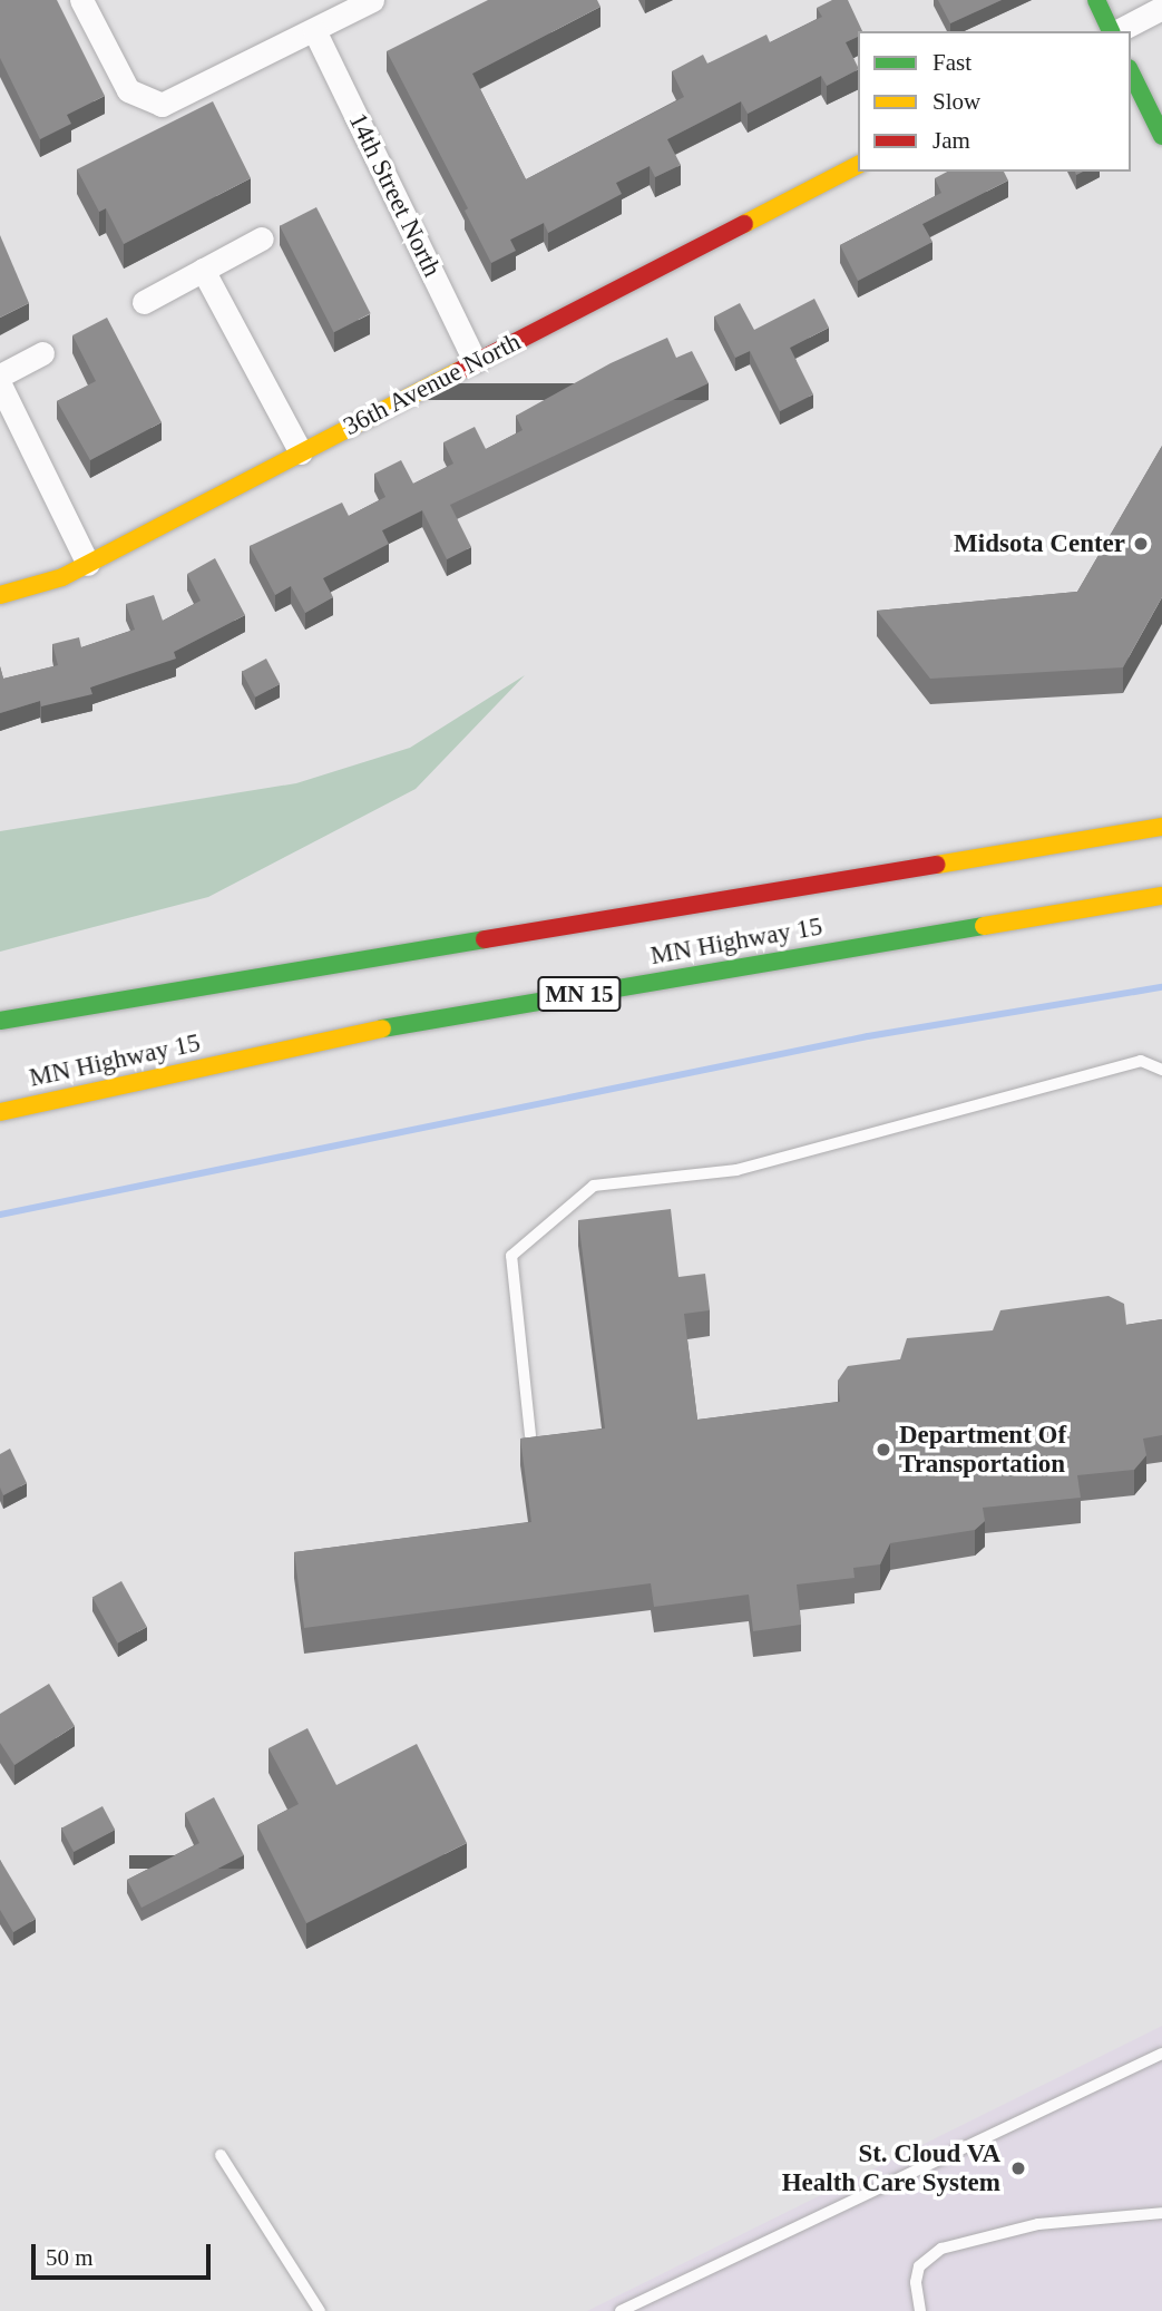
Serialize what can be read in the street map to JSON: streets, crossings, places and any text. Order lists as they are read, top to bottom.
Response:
{
  "streets": {
    "main road": ["36th Avenue North", "MN Highway 15", "MN 15"],
    "street": ["14th Street North"]
  },
  "crossings": [
    ["14th Street North", "36th Avenue North"]
  ],
  "places": ["Midsota Center", "Department Of Transportation", "St. Cloud VA Health Care System"],
  "legend": ["Fast", "Slow", "Jam"],
  "scale_bar": "50 m"
}
